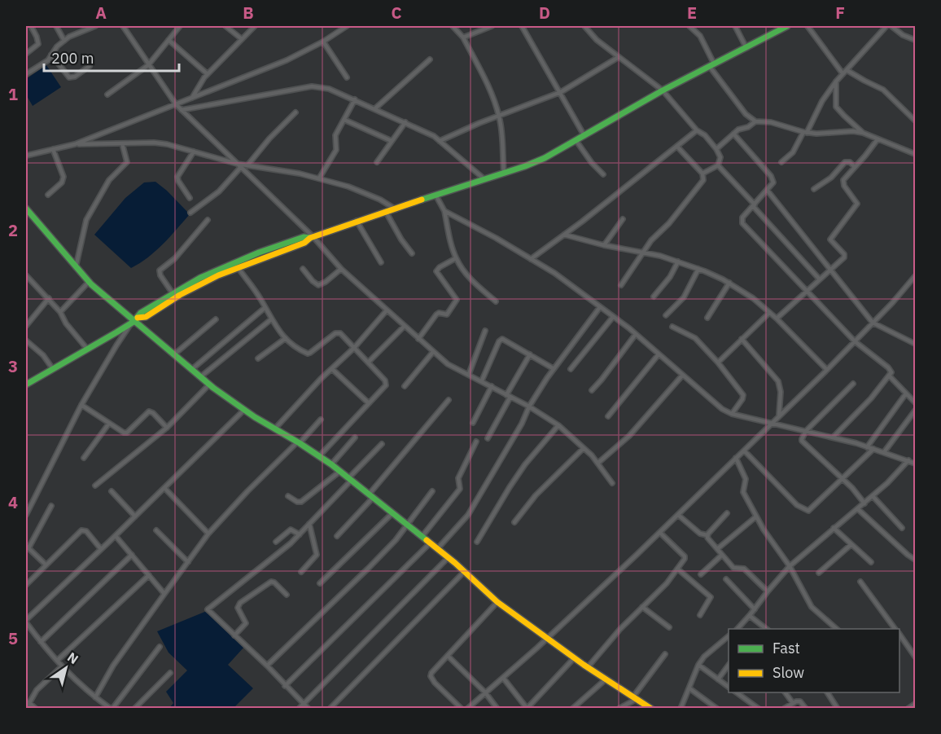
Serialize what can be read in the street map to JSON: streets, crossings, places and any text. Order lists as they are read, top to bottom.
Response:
{
  "legend": ["Fast", "Slow"],
  "scale_bar": "200 m",
  "north": "top right",
  "grid": {
    "columns": [
      "A",
      "B",
      "C",
      "D",
      "E",
      "F"
    ],
    "rows": [
      "1",
      "2",
      "3",
      "4",
      "5"
    ]
  }
}
